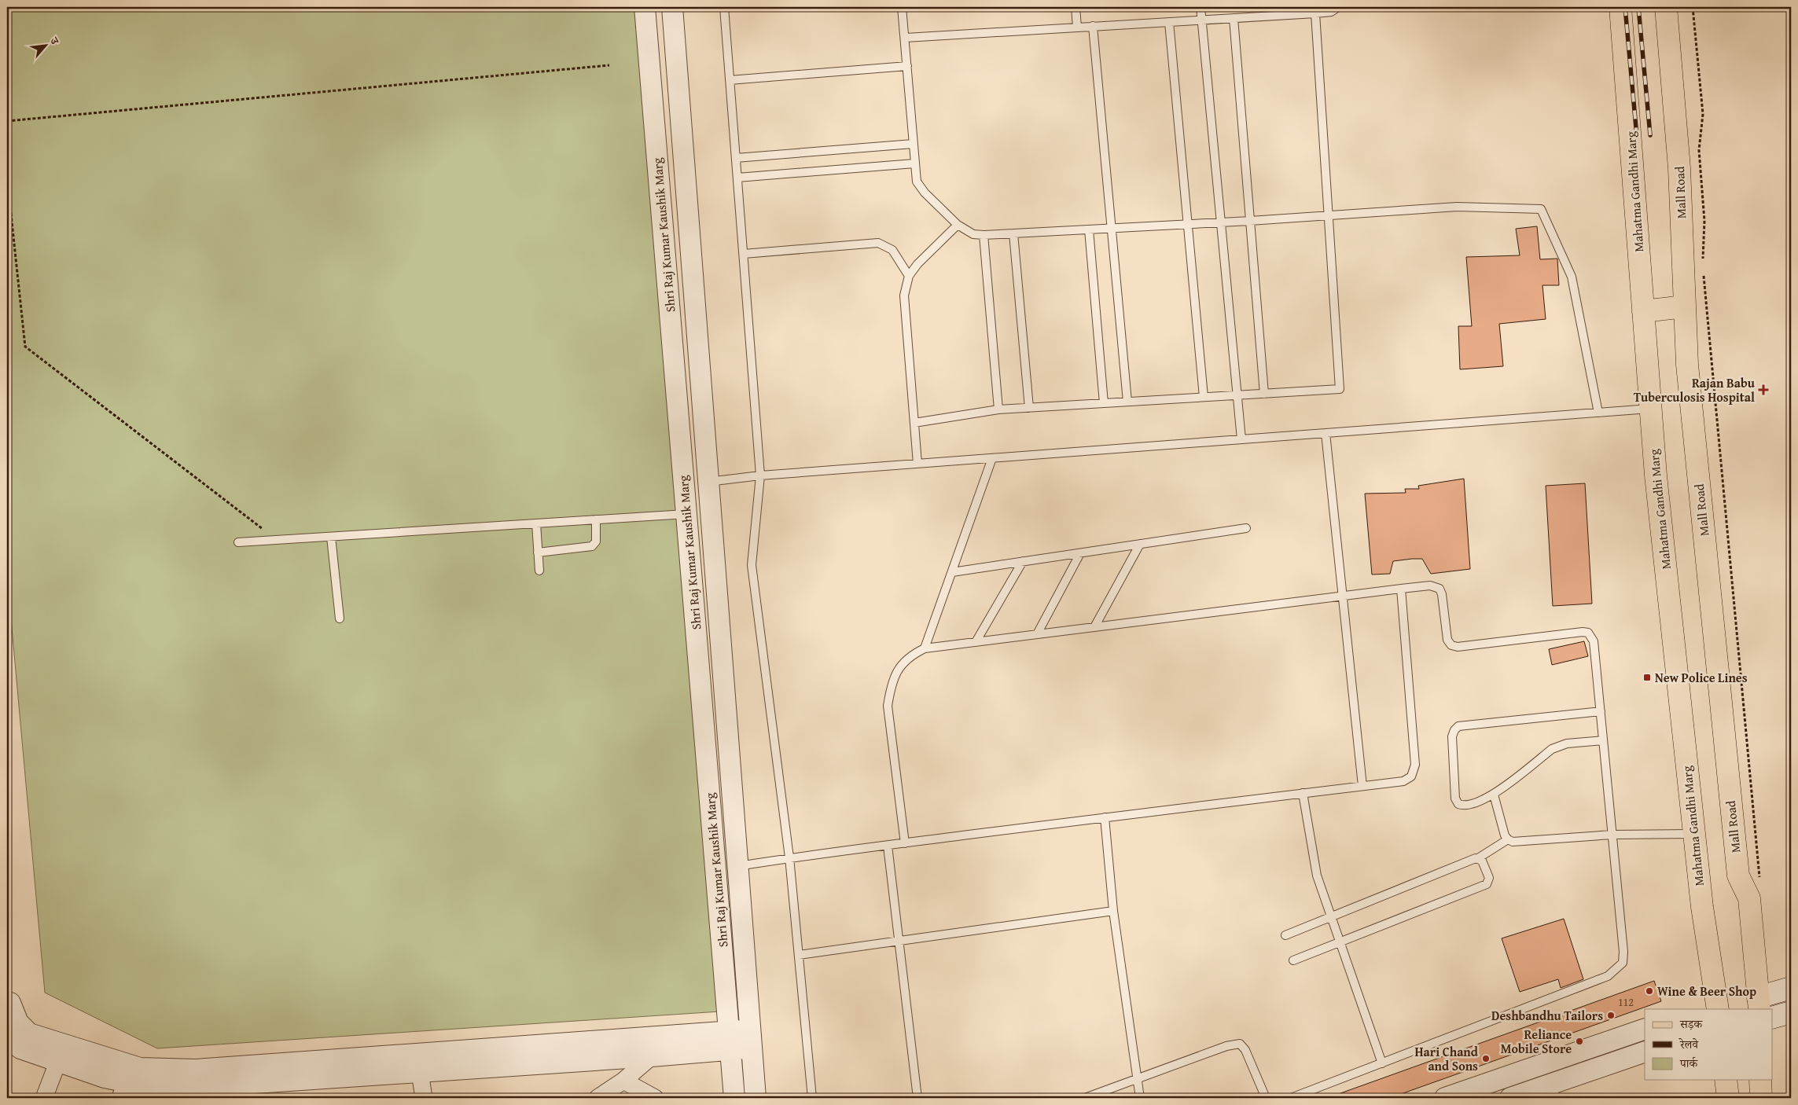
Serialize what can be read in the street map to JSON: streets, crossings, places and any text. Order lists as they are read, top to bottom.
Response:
{
  "streets": {
    "main road": ["Mahatma Gandhi Marg", "Mall Road"],
    "street": ["Shri Raj Kumar Kaushik Marg"]
  },
  "places": {
    "health": ["Rajan Babu Tuberculosis Hospital"],
    "transit": ["New Police Lines"],
    "other": [
      "Wine & Beer Shop",
      "Deshbandhu Tailors",
      "Reliance Mobile Store",
      "Hari Chand and Sons"
    ]
  },
  "house_numbers": ["112"],
  "legend": ["सड़क", "रेलवे", "पार्क"],
  "north": "top right"
}
